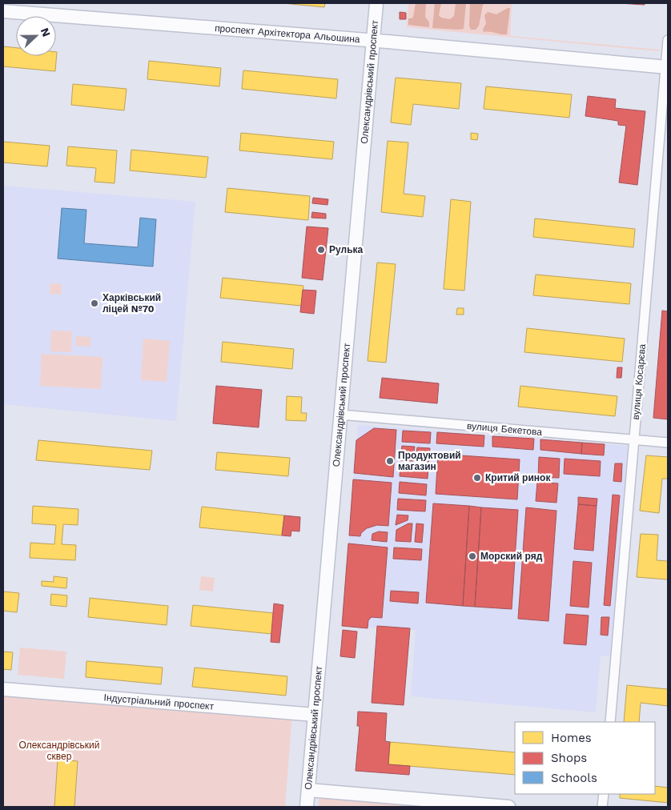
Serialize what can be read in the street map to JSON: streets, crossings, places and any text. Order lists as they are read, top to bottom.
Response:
{
  "streets": {
    "street": [
      "проспект Архітектора Альошина",
      "Олександрівський проспект",
      "вулиця Косарєва",
      "вулиця Бекетова",
      "Індустріальний проспект"
    ]
  },
  "crossings": [
    ["проспект Архітектора Альошина", "Олександрівський проспект"],
    ["проспект Архітектора Альошина", "вулиця Косарєва"],
    ["Олександрівський проспект", "вулиця Бекетова"],
    ["Олександрівський проспект", "Індустріальний проспект"],
    ["вулиця Косарєва", "вулиця Бекетова"]
  ],
  "parks": ["Олександрівський сквер"],
  "places": [
    "Рулька",
    "Харківський ліцей №70",
    "Продуктовий магазин",
    "Критий ринок",
    "Морский ряд"
  ],
  "legend": ["Homes", "Shops", "Schools"],
  "north": "right"
}
